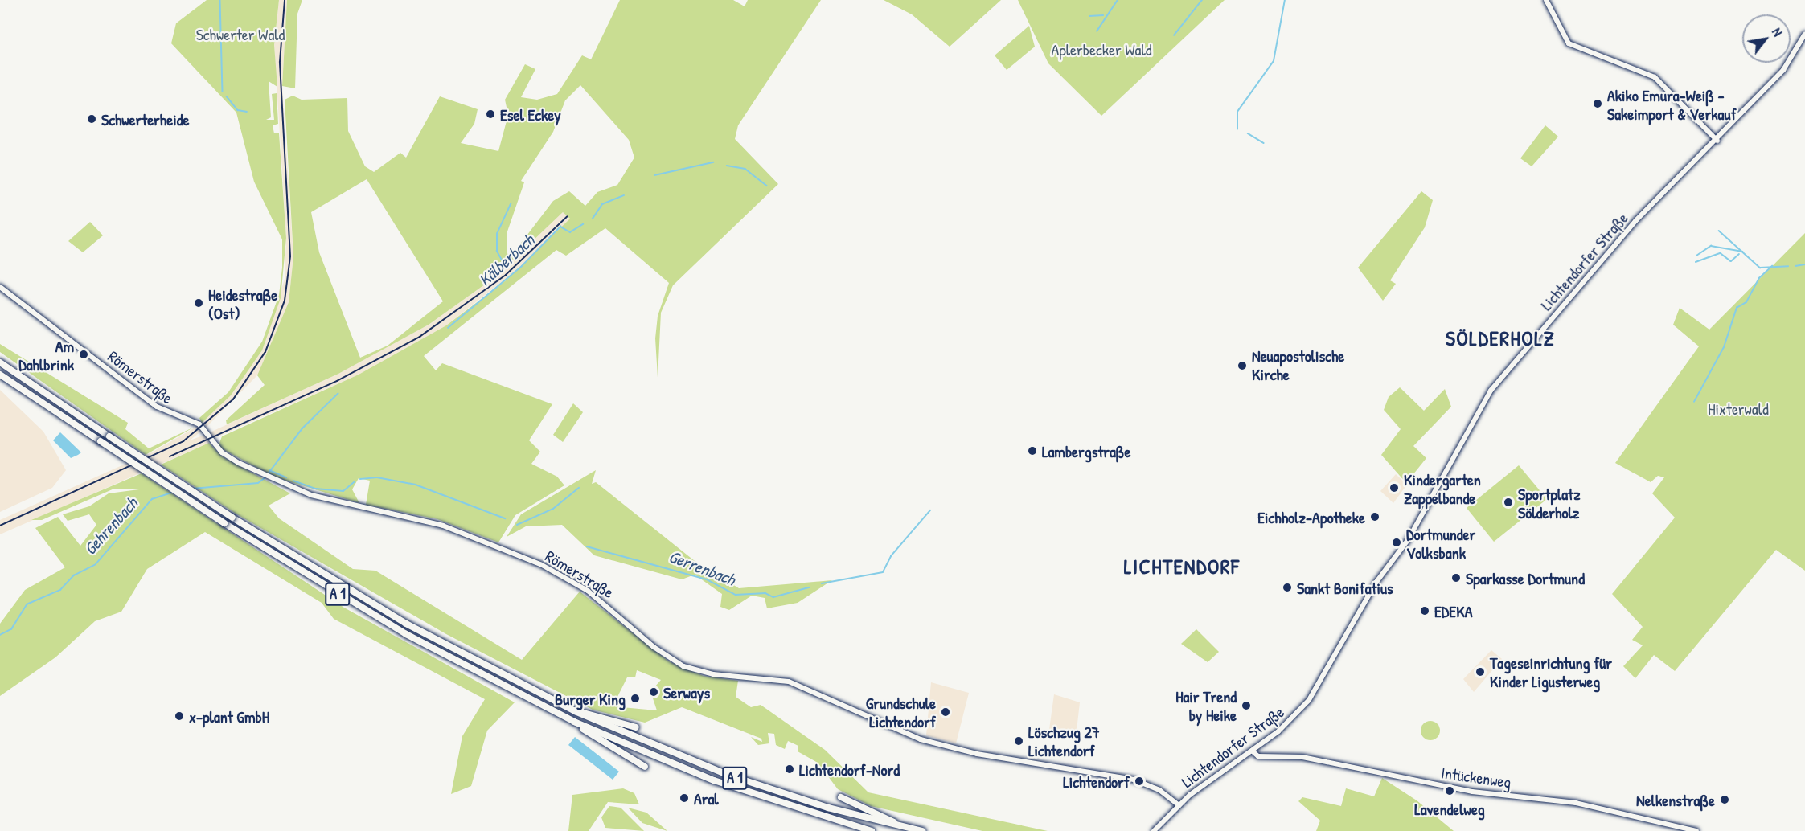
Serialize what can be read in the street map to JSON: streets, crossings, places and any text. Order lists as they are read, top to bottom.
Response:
{
  "streets": {
    "highway": ["A 1"],
    "street": ["Lichtendorfer Straße", "Römerstraße", "Intückenweg"]
  },
  "crossings": [
    ["Lichtendorfer Straße", "Römerstraße"],
    ["Lichtendorfer Straße", "Intückenweg"]
  ],
  "districts": ["SÖLDERHOLZ", "LICHTENDORF"],
  "water": ["Kälberbach", "Gehrenbach", "Gerrenbach"],
  "parks": ["Schwerter Wald", "Aplerbecker Wald", "Hixterwald"],
  "places": [
    "Akiko Emura-Weiß - Sakeimport & Verkauf",
    "Esel Eckey",
    "Schwerterheide",
    "Heidestraße (Ost)",
    "Am Dahlbrink",
    "Neuapostolische Kirche",
    "Lambergstraße",
    "Kindergarten Zappelbande",
    "Sportplatz Sölderholz",
    "Eichholz-Apotheke",
    "Dortmunder Volksbank",
    "Sparkasse Dortmund",
    "Sankt Bonifatius",
    "EDEKA",
    "Tageseinrichtung für Kinder Ligusterweg",
    "Serways",
    "Burger King",
    "Hair Trend by Heike",
    "Grundschule Lichtendorf",
    "x-plant GmbH",
    "Löschzug 27 Lichtendorf",
    "Lichtendorf-Nord",
    "Lichtendorf",
    "Lavendelweg",
    "Aral",
    "Nelkenstraße"
  ],
  "north": "top right"
}
